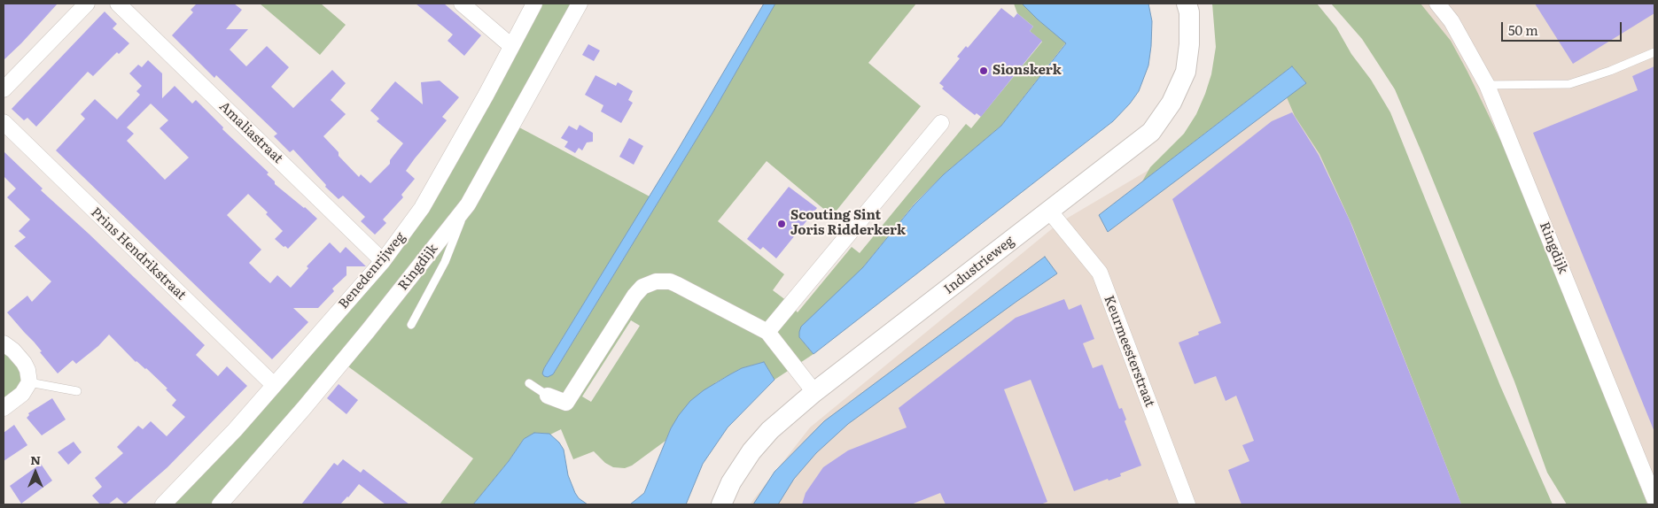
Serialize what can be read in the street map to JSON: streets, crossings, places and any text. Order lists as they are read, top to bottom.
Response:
{
  "streets": {
    "street": [
      "Amaliastraat",
      "Ringdijk",
      "Prins Hendrikstraat",
      "Industrieweg",
      "Benedenrijweg",
      "Keurmeesterstraat"
    ]
  },
  "crossings": [
    ["Amaliastraat", "Benedenrijweg"],
    ["Prins Hendrikstraat", "Benedenrijweg"],
    ["Industrieweg", "Keurmeesterstraat"]
  ],
  "places": ["Sionskerk", "Scouting Sint Joris Ridderkerk"],
  "scale_bar": "50 m",
  "north": "top"
}
